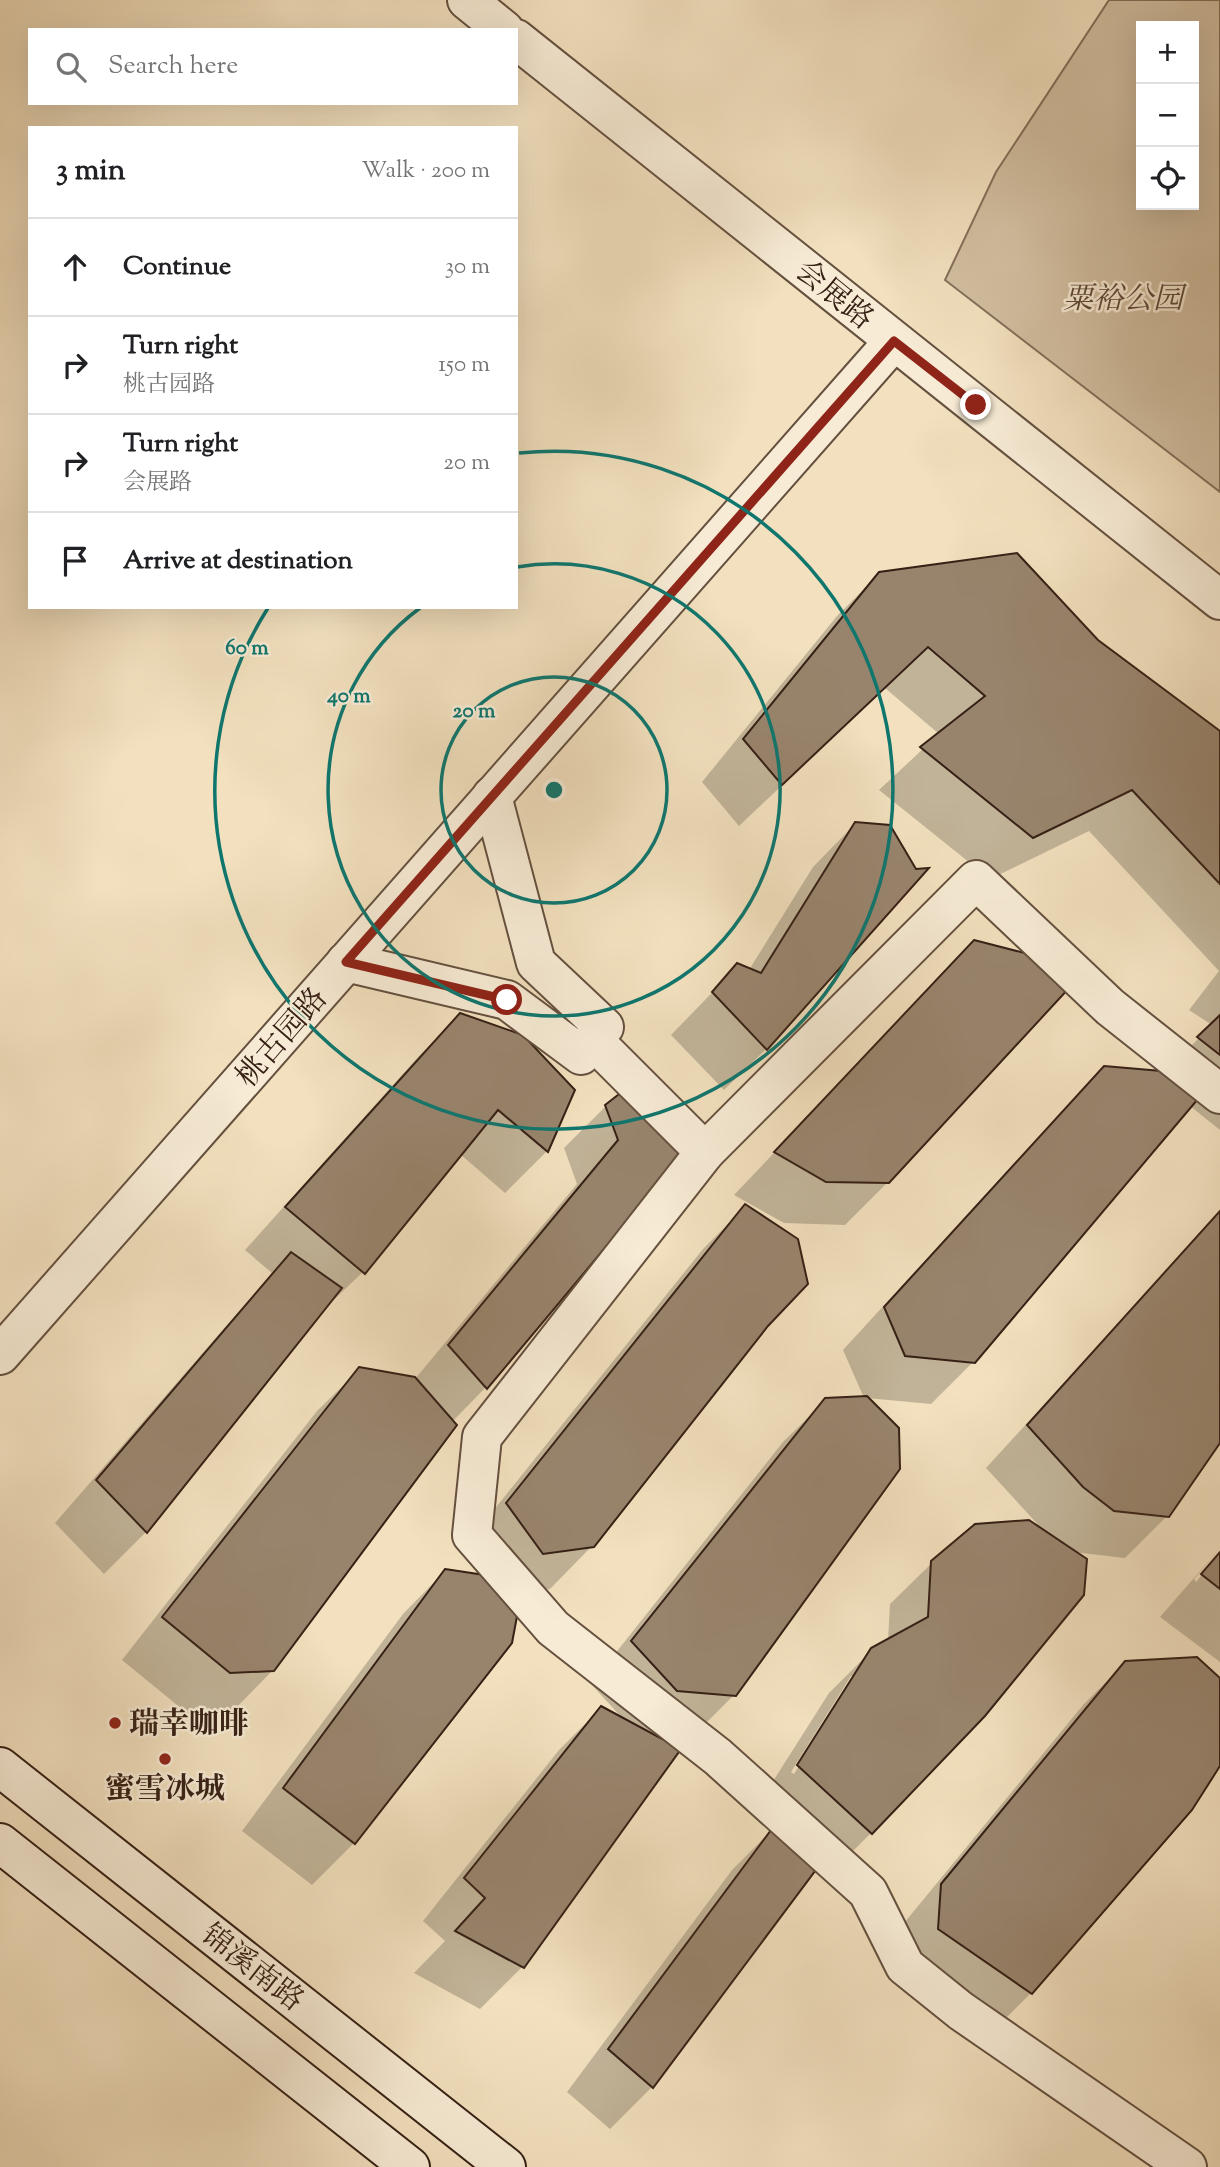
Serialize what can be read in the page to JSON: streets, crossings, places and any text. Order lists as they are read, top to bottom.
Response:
{
  "streets": {
    "street": ["会展路", "桃古园路", "锦溪南路"]
  },
  "crossings": [
    ["会展路", "桃古园路"]
  ],
  "parks": ["粟裕公园"],
  "places": ["瑞幸咖啡", "蜜雪冰城"],
  "page": {
    "map_buttons": ["+", "−"],
    "search": "Search here",
    "heading": ["3 min", "Walk · 200 m"],
    "list": [
      ["Continue", "30 m"],
      ["Turn right", "桃古园路", "150 m"],
      ["Turn right", "会展路", "20 m"],
      "Arrive at destination"
    ]
  },
  "rings": ["60 m", "40 m", "20 m"]
}
